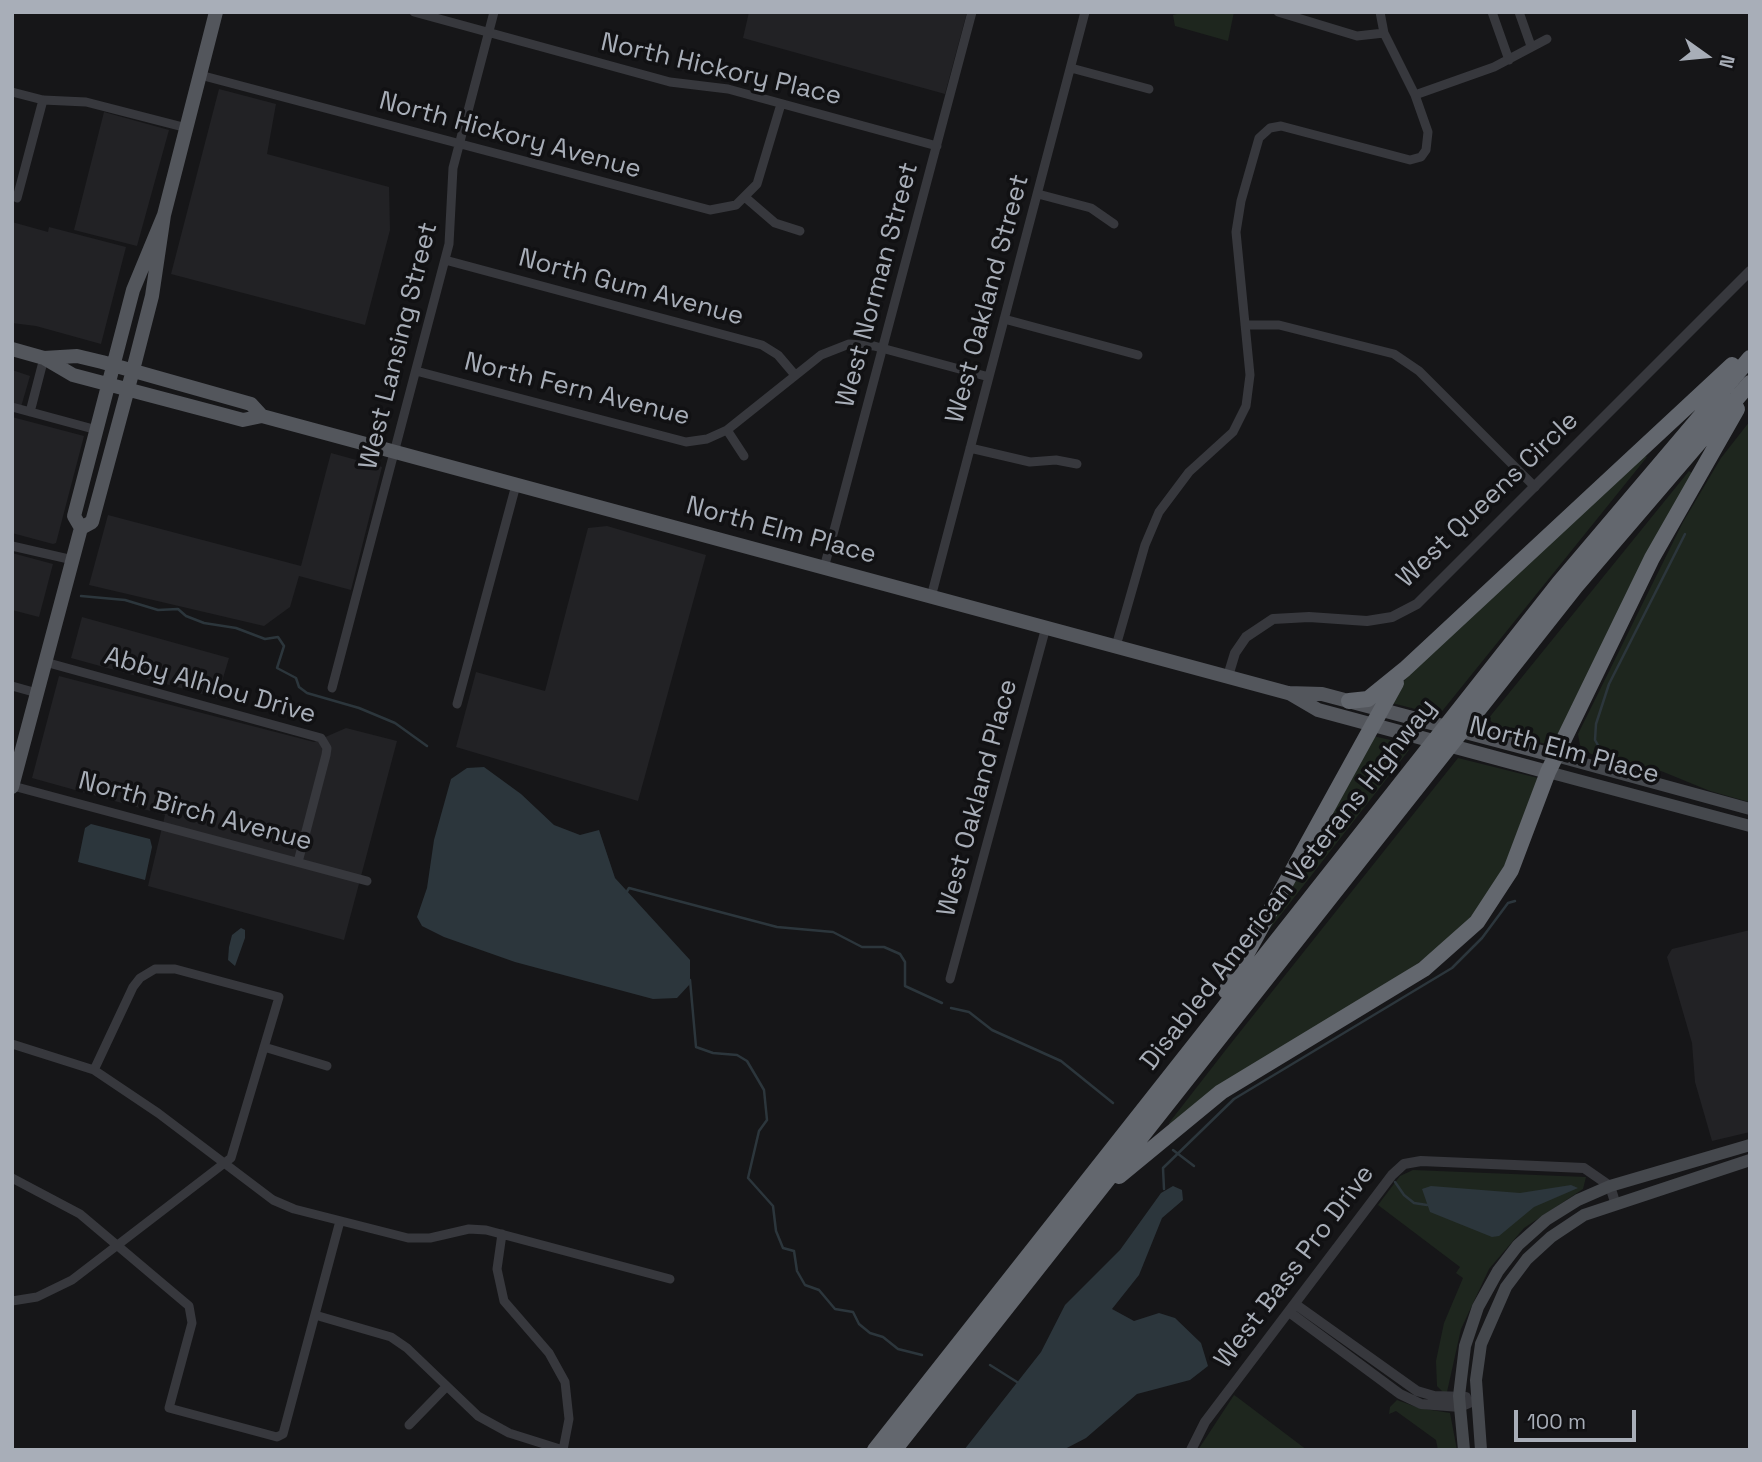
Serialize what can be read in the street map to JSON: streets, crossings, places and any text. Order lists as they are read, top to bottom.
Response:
{
  "streets": {
    "highway": ["Disabled American Veterans Highway"],
    "main road": ["North Elm Place"],
    "street": [
      "North Hickory Place",
      "North Hickory Avenue",
      "West Norman Street",
      "North Gum Avenue",
      "West Oakland Street",
      "West Lansing Street",
      "North Fern Avenue",
      "West Queens Circle",
      "Abby Alhlou Drive",
      "West Oakland Place",
      "North Birch Avenue",
      "West Bass Pro Drive"
    ]
  },
  "crossings": [
    ["North Hickory Place", "West Norman Street"],
    ["North Hickory Place", "West Lansing Street"],
    ["North Hickory Avenue", "West Lansing Street"],
    ["West Norman Street", "North Fern Avenue"],
    ["West Norman Street", "North Elm Place"],
    ["North Gum Avenue", "West Lansing Street"],
    ["North Gum Avenue", "North Fern Avenue"],
    ["West Oakland Street", "North Fern Avenue"],
    ["West Oakland Street", "North Elm Place"],
    ["West Lansing Street", "North Fern Avenue"],
    ["West Lansing Street", "North Elm Place"],
    ["West Queens Circle", "North Elm Place"],
    ["North Elm Place", "West Oakland Place"],
    ["Abby Alhlou Drive", "North Birch Avenue"]
  ],
  "scale_bar": "100 m",
  "north": "right"
}
